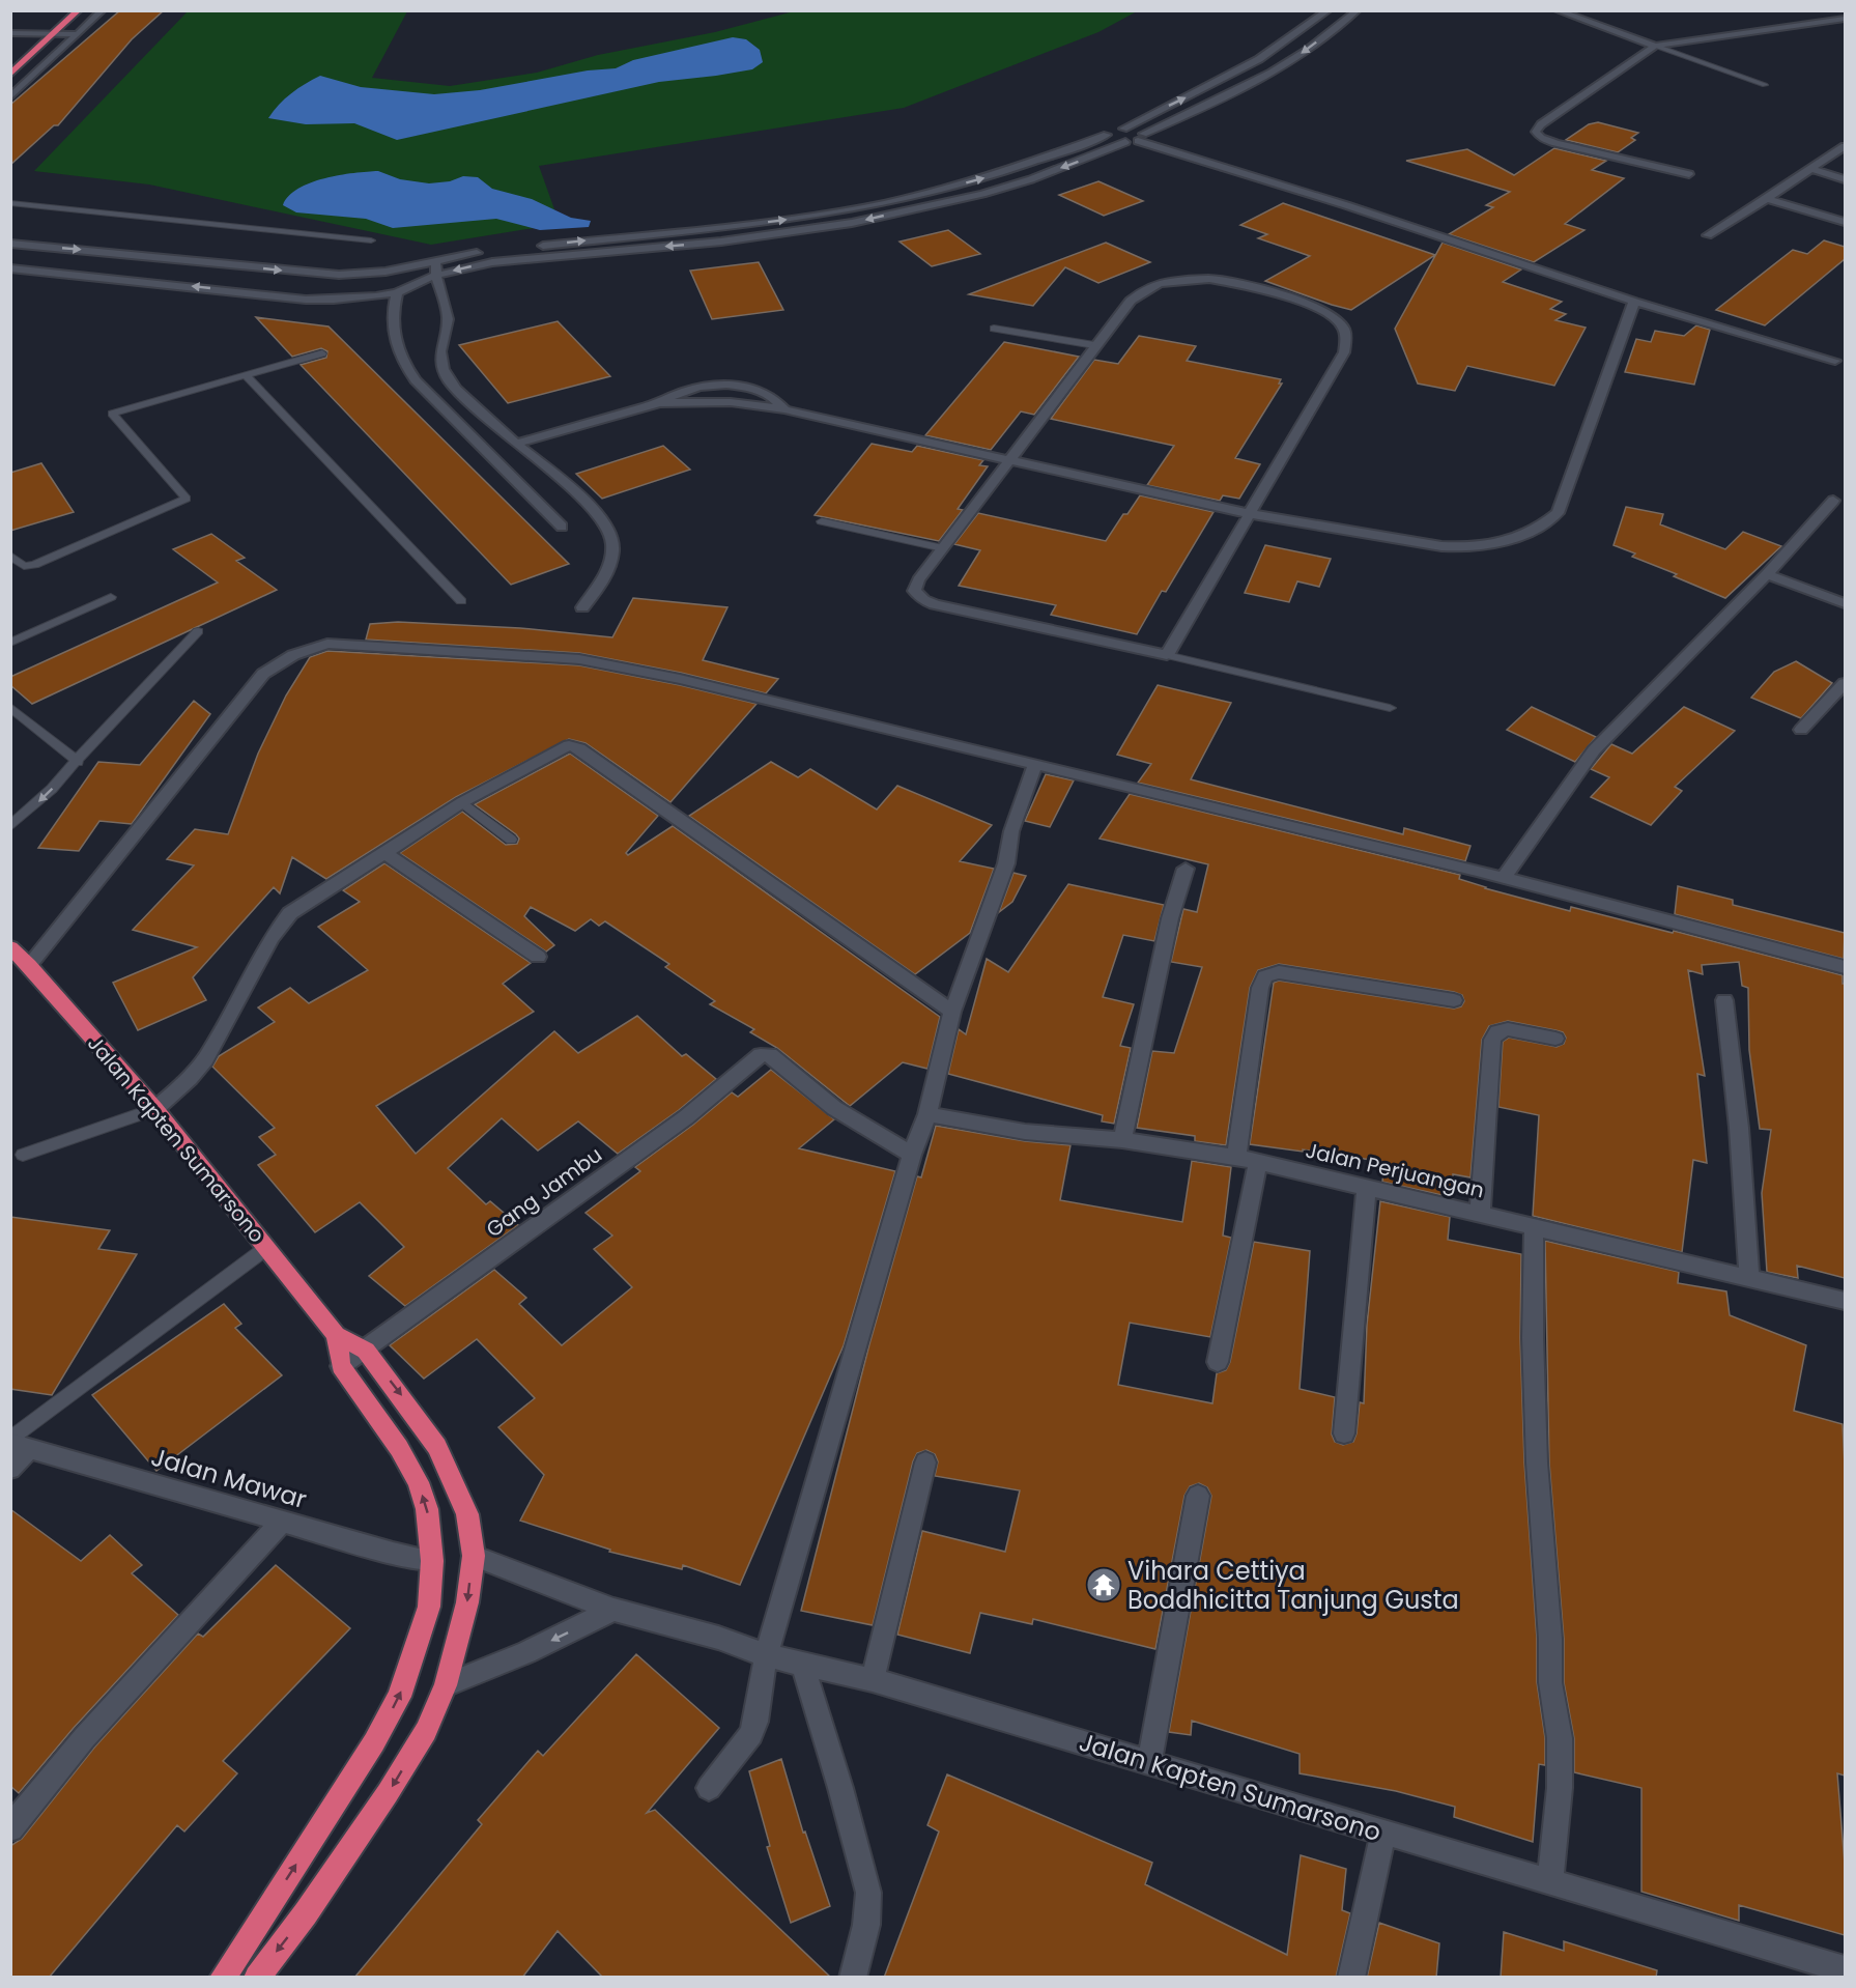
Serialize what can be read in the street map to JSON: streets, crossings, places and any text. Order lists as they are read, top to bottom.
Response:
{
  "streets": {
    "highway": ["Jalan Kapten Sumarsono"],
    "street": ["Jalan Perjuangan", "Gang Jambu", "Jalan Mawar"]
  },
  "crossings": [
    ["Jalan Kapten Sumarsono", "Gang Jambu"],
    ["Jalan Kapten Sumarsono", "Jalan Mawar"]
  ],
  "places": {
    "temple": ["Vihara Cettiya Boddhicitta Tanjung Gusta"]
  }
}
